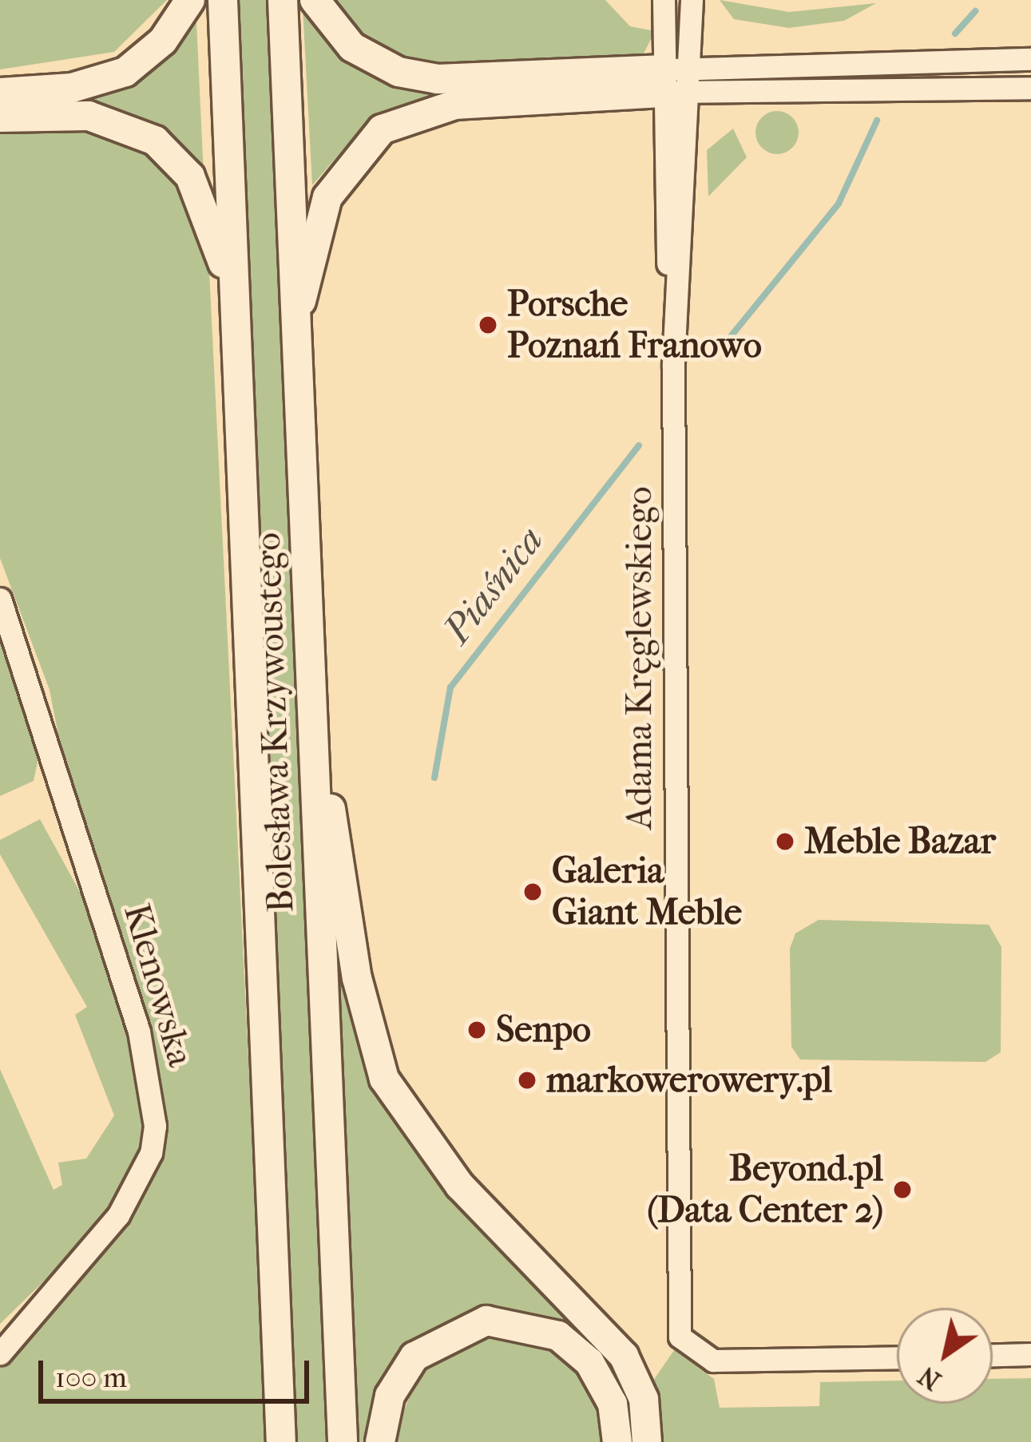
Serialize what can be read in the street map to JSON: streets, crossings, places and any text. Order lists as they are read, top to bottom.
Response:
{
  "streets": {
    "main road": ["Bolesława Krzywoustego"],
    "street": ["Adama Kręglewskiego", "Klenowska"]
  },
  "water": ["Piaśnica"],
  "places": [
    "Porsche Poznań Franowo",
    "Meble Bazar",
    "Galeria Giant Meble",
    "Senpo",
    "markowerowery.pl",
    "Beyond.pl (Data Center 2)"
  ],
  "scale_bar": "100 m",
  "north": "bottom left"
}
